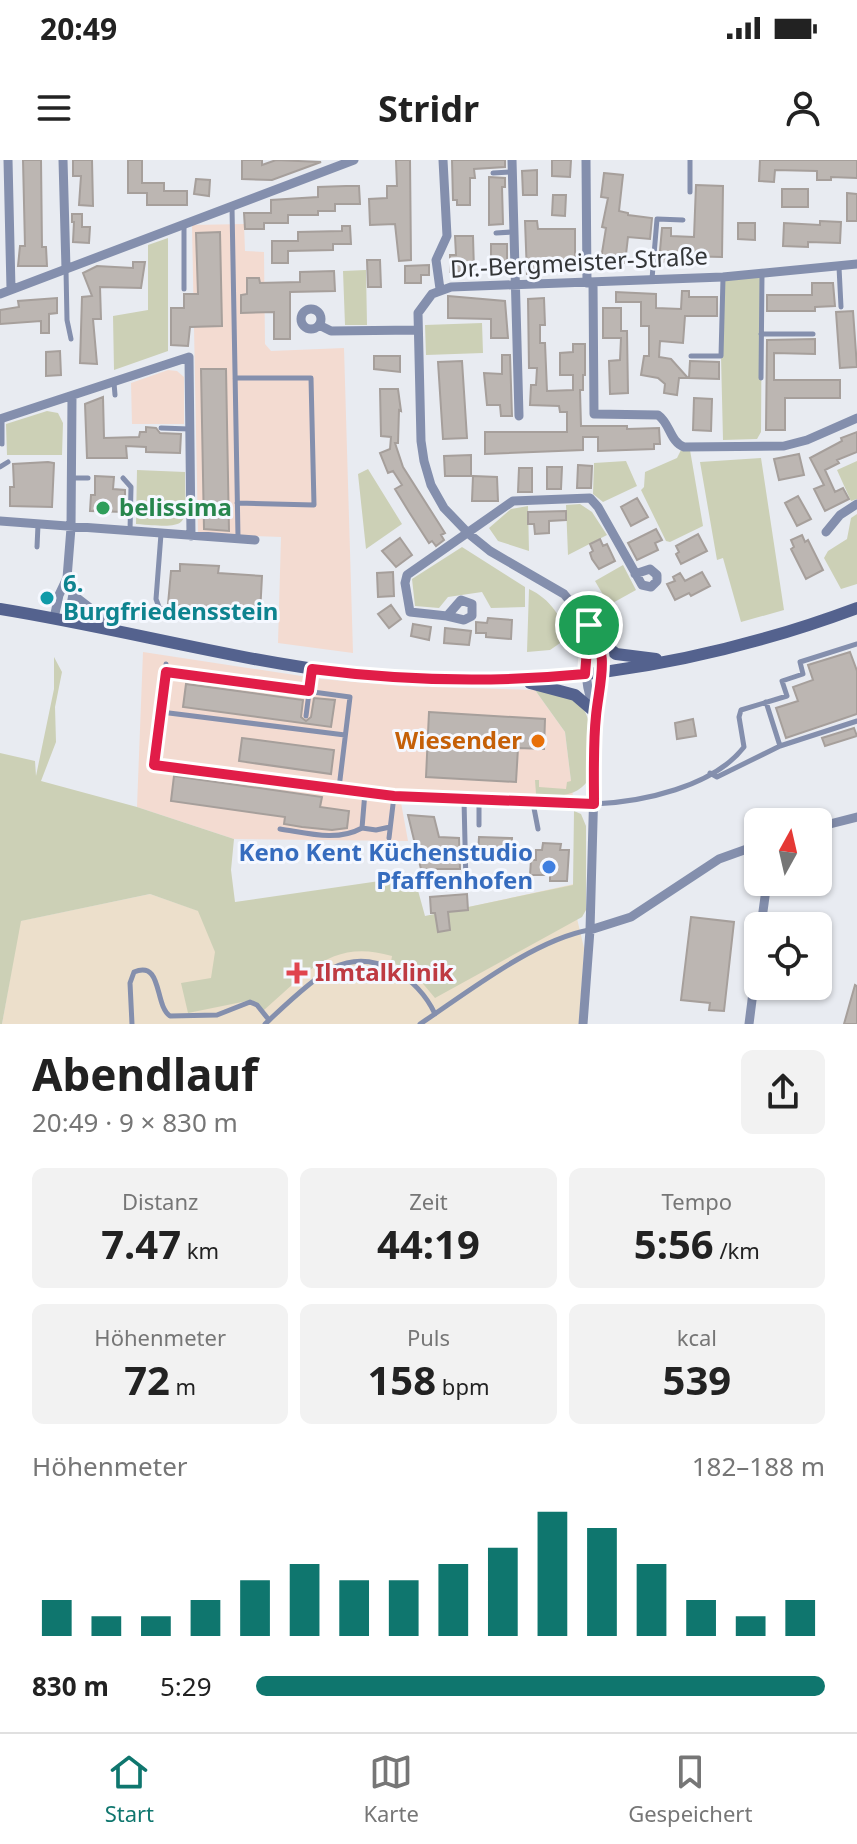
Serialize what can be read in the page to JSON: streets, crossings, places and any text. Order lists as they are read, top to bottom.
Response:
{
  "streets": {
    "street": ["Dr.-Bergmeister-Straße"]
  },
  "places": {
    "other": [
      "belissima",
      "6. Burgfriedensstein",
      "Wiesender",
      "Keno Kent Küchenstudio Pfaffenhofen"
    ],
    "health": ["Ilmtalklinik"]
  },
  "north": "top",
  "page": {
    "status": "20:49",
    "header": "Stridr",
    "heading": ["Abendlauf", "20:49 · 9 × 830 m"],
    "stats": [
      ["Distanz", "7.47 km"],
      ["Zeit", "44:19"],
      ["Tempo", "5:56 /km"],
      ["Höhenmeter", "72 m"],
      ["Puls", "158 bpm"],
      ["kcal", "539"]
    ],
    "chart": ["Höhenmeter", "182–188 m"],
    "list": [
      {
        "name": "830 m",
        "note": "5:29"
      }
    ],
    "tabs": ["Start", "Karte", "Gespeichert"]
  }
}
